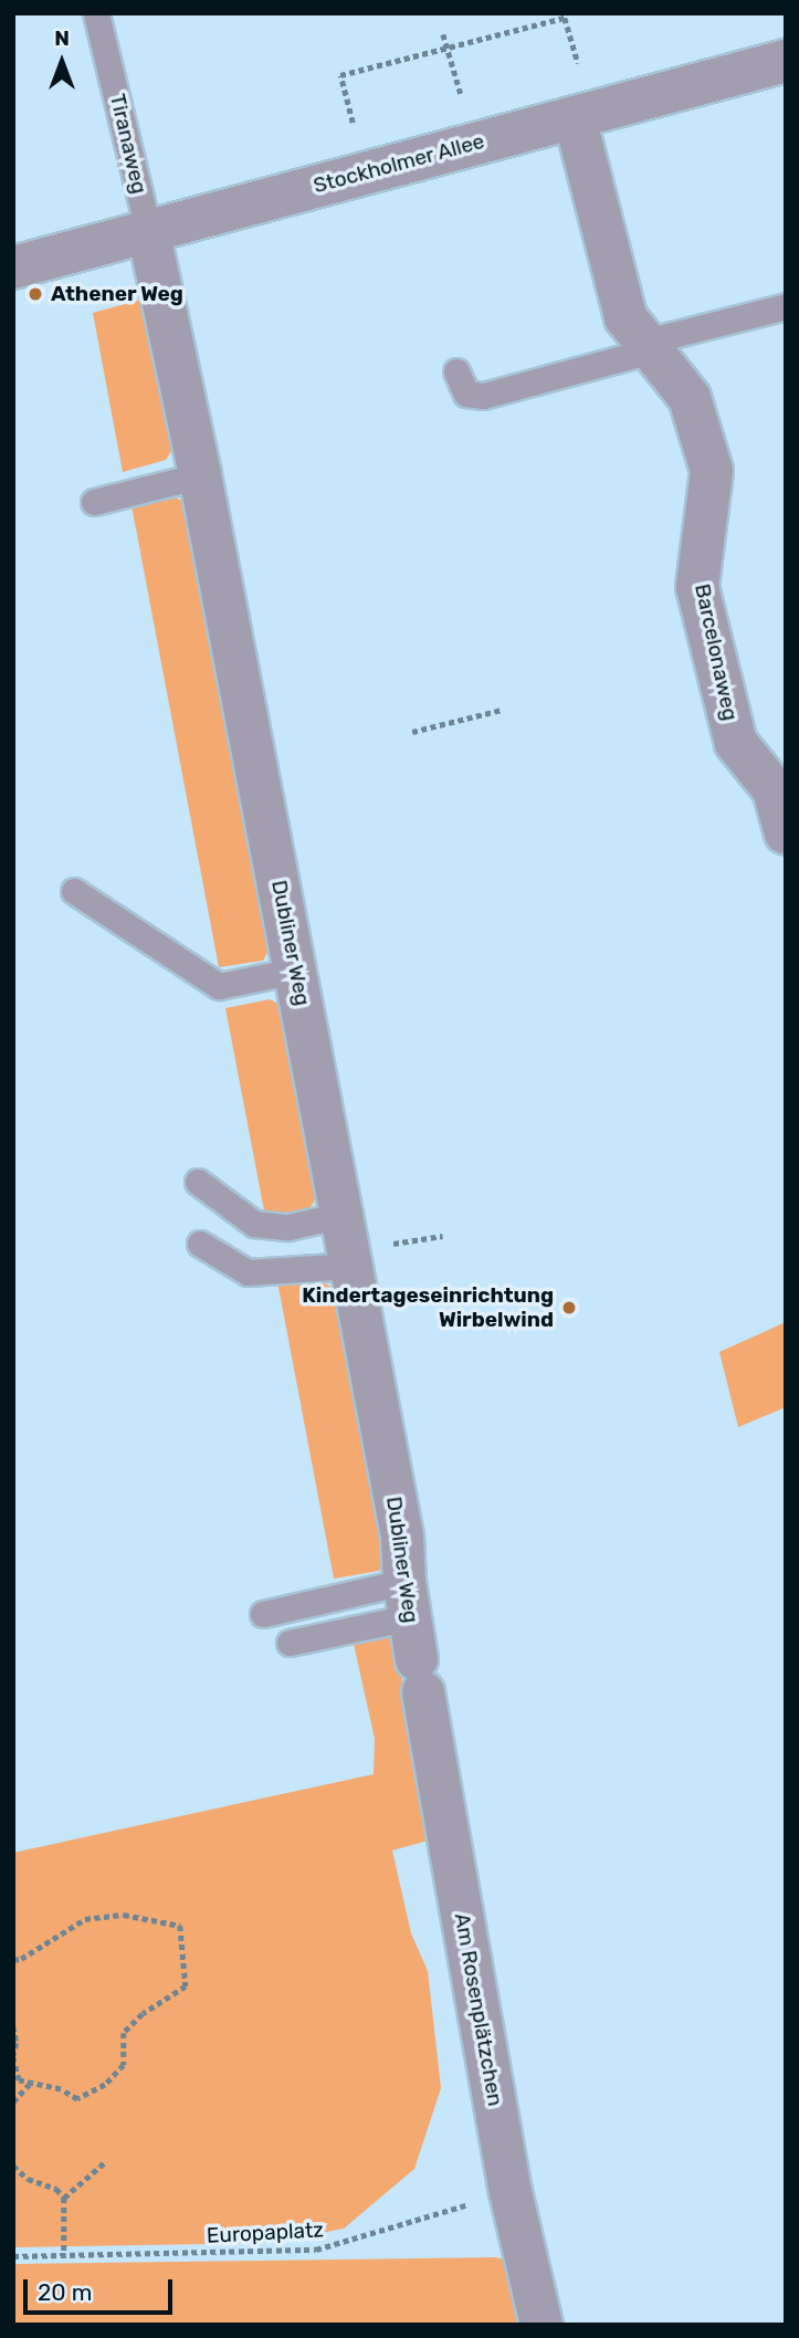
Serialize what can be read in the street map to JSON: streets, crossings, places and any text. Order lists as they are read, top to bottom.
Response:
{
  "streets": {
    "street": [
      "Stockholmer Allee",
      "Barcelonaweg",
      "Dubliner Weg",
      "Am Rosenplätzchen"
    ],
    "lane": ["Tiranaweg"],
    "path": ["Europaplatz"]
  },
  "crossings": [
    ["Tiranaweg", "Stockholmer Allee"],
    ["Tiranaweg", "Dubliner Weg"],
    ["Stockholmer Allee", "Barcelonaweg"],
    ["Stockholmer Allee", "Dubliner Weg"],
    ["Dubliner Weg", "Am Rosenplätzchen"],
    ["Am Rosenplätzchen", "Europaplatz"]
  ],
  "places": ["Athener Weg", "Kindertageseinrichtung Wirbelwind"],
  "scale_bar": "20 m",
  "north": "top"
}
